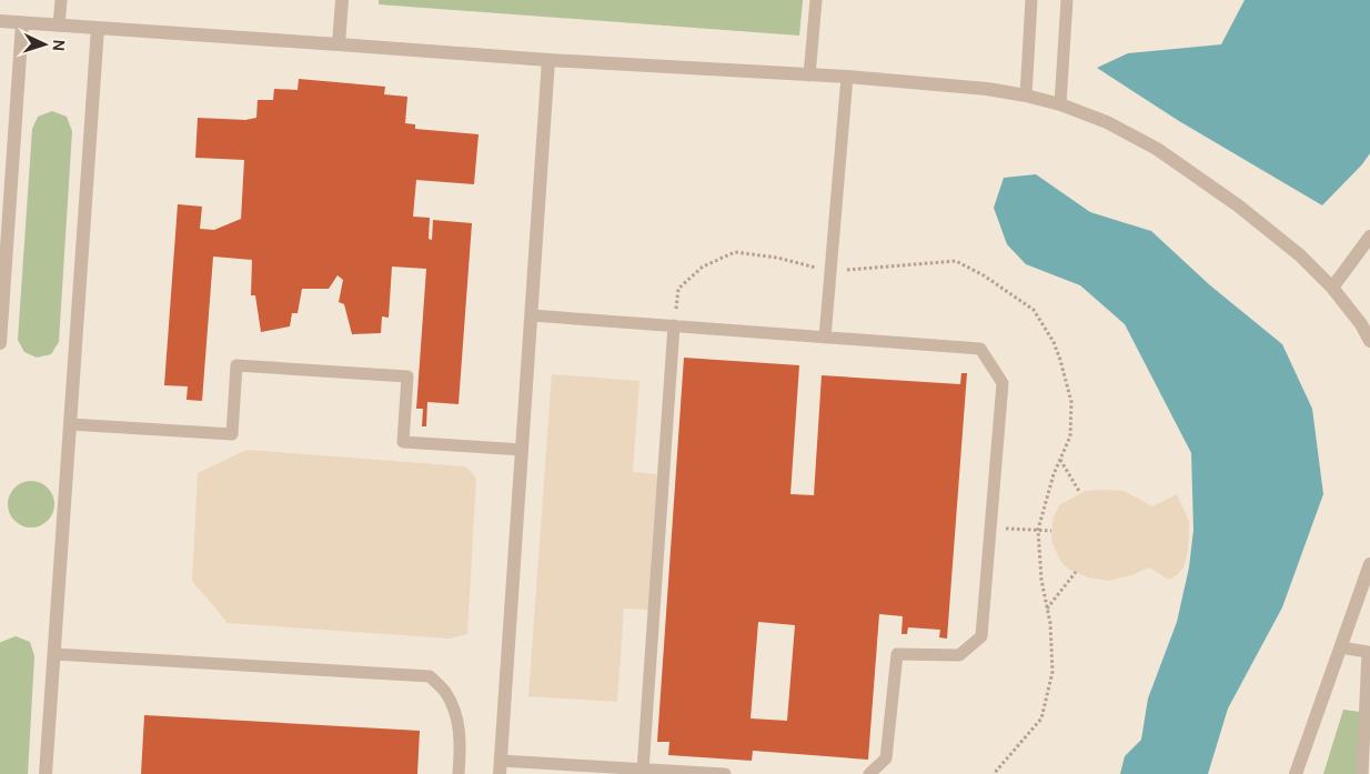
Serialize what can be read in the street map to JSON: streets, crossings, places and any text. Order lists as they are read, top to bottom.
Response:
{
  "north": "right"
}
